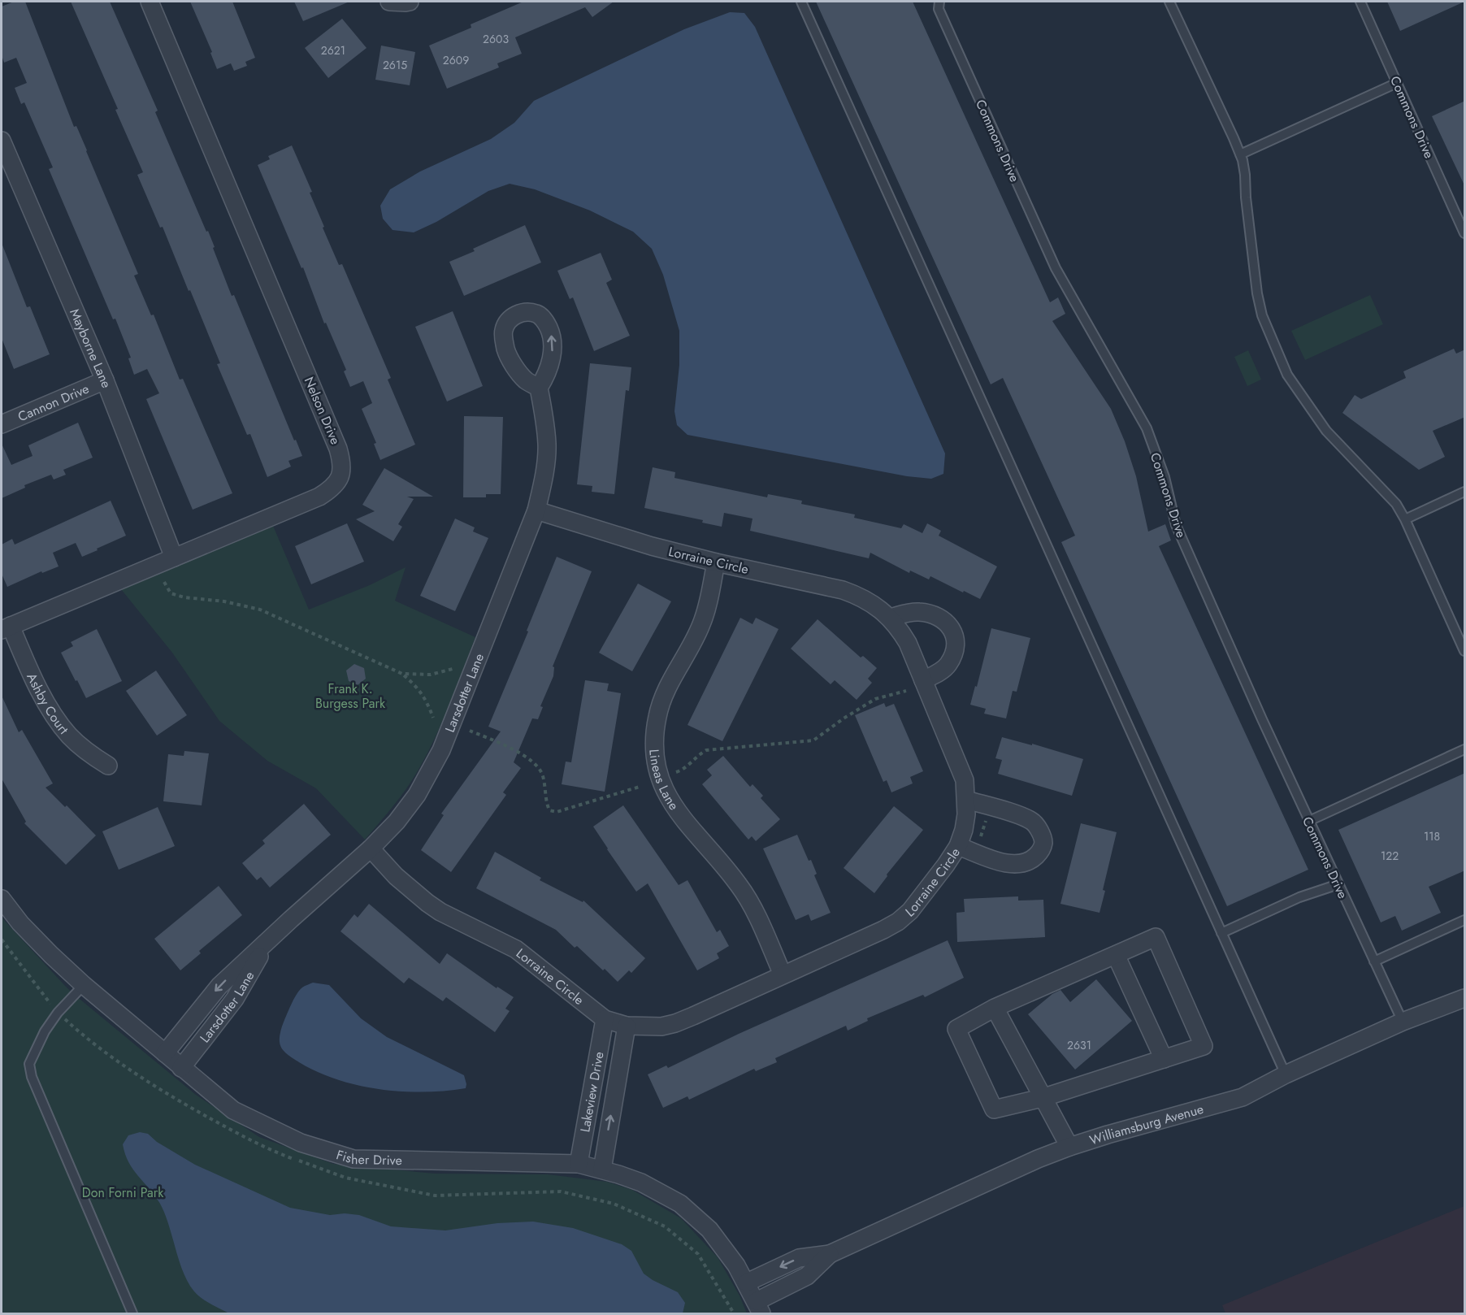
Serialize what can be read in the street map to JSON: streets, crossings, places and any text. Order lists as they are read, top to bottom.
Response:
{
  "streets": {
    "street": [
      "Mayborne Lane",
      "Cannon Drive",
      "Nelson Drive",
      "Lorraine Circle",
      "Larsdotter Lane",
      "Ashby Court",
      "Lineas Lane",
      "Lakeview Drive",
      "Williamsburg Avenue",
      "Fisher Drive"
    ],
    "lane": ["Commons Drive"]
  },
  "crossings": [
    ["Commons Drive", "Williamsburg Avenue"],
    ["Mayborne Lane", "Cannon Drive"],
    ["Mayborne Lane", "Nelson Drive"],
    ["Nelson Drive", "Ashby Court"],
    ["Lorraine Circle", "Larsdotter Lane"],
    ["Lorraine Circle", "Lineas Lane"],
    ["Lorraine Circle", "Lakeview Drive"],
    ["Larsdotter Lane", "Fisher Drive"],
    ["Lakeview Drive", "Fisher Drive"],
    ["Williamsburg Avenue", "Fisher Drive"]
  ],
  "parks": ["Frank K. Burgess Park", "Don Forni Park"],
  "house_numbers": [
    "2603",
    "2621",
    "2609",
    "2615",
    "118",
    "122",
    "2631"
  ]
}
